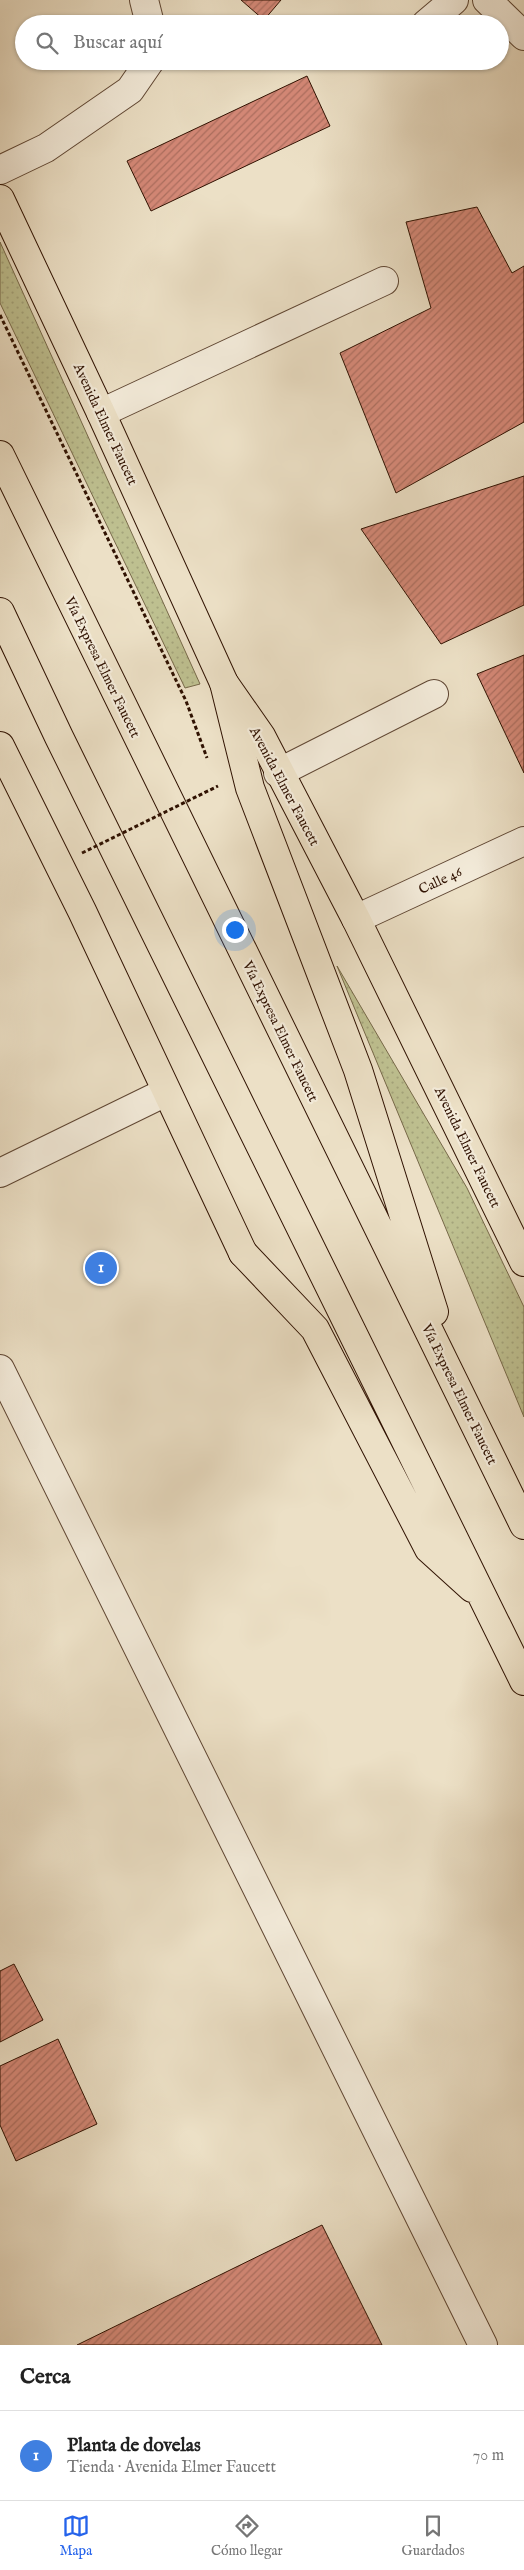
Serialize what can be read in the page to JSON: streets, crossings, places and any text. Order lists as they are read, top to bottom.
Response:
{
  "streets": {
    "main road": ["Avenida Elmer Faucett", "Vía Expresa Elmer Faucett"],
    "street": ["Calle 46"]
  },
  "crossings": [
    ["Avenida Elmer Faucett", "Calle 46"]
  ],
  "page": {
    "search": "Buscar aquí",
    "pins": "1",
    "heading": "Cerca",
    "list": [
      {
        "mark": "1",
        "name": "Planta de dovelas",
        "note": "Tienda · Avenida Elmer Faucett",
        "value": "70 m"
      }
    ],
    "nav": ["Mapa", "Cómo llegar", "Guardados"]
  }
}
